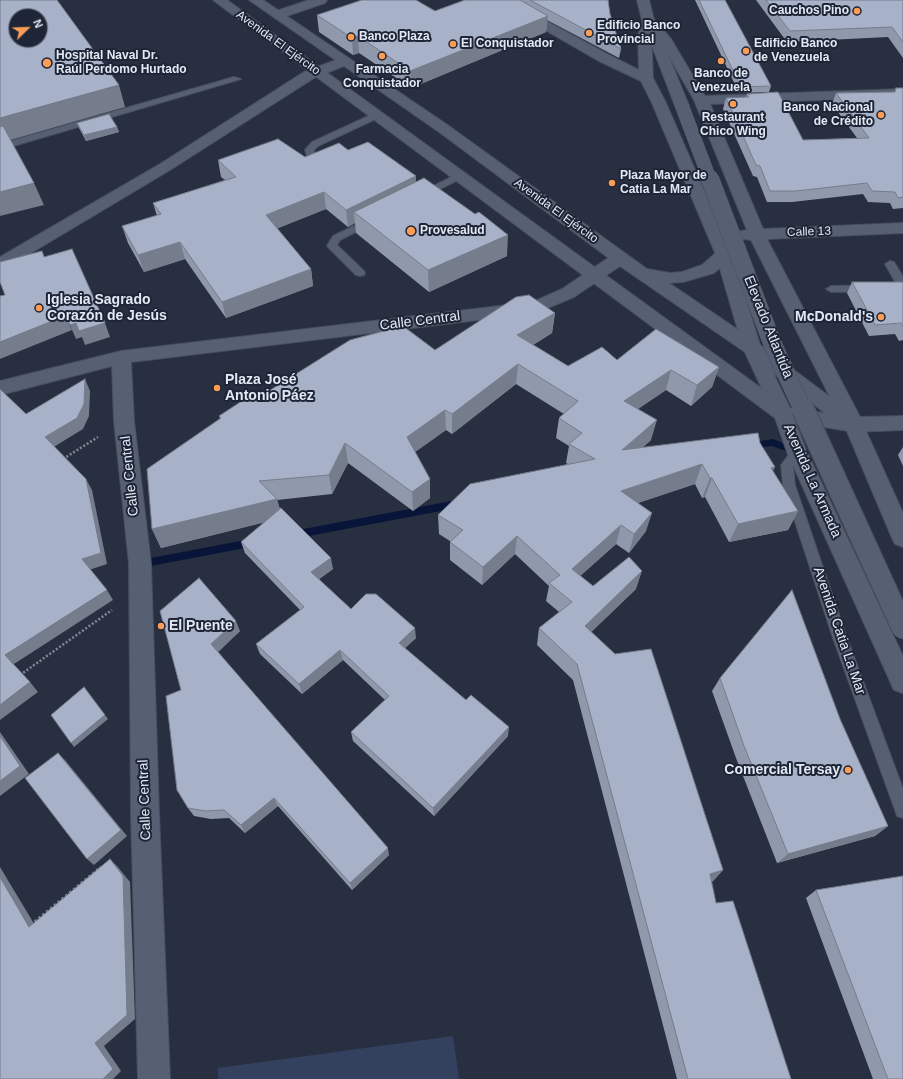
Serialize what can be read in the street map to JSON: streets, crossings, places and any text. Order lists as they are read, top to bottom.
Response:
{
  "streets": {
    "street": [
      "Avenida El Ejército",
      "Calle 13",
      "Calle Central",
      "Elevado Atlantida",
      "Avenida La Armada"
    ],
    "lane": ["Avenida Catia La Mar"]
  },
  "crossings": [
    ["Avenida El Ejército", "Calle Central"],
    ["Avenida El Ejército", "Avenida La Armada"],
    ["Avenida La Armada", "Avenida Catia La Mar"]
  ],
  "places": [
    "Cauchos Pino",
    "Edificio Banco Provincial",
    "Banco Plaza",
    "El Conquistador",
    "Edificio Banco de Venezuela",
    "Farmacia Conquistador",
    "Banco de Venezuela",
    "Hospital Naval Dr. Raúl Perdomo Hurtado",
    "Restaurant Chico Wing",
    "Banco Nacional de Crédito",
    "Plaza Mayor de Catia La Mar",
    "Provesalud",
    "Iglesia Sagrado Corazón de Jesús",
    "McDonald's",
    "Plaza José Antonio Páez",
    "El Puente",
    "Comercial Tersay"
  ],
  "north": "top right"
}
